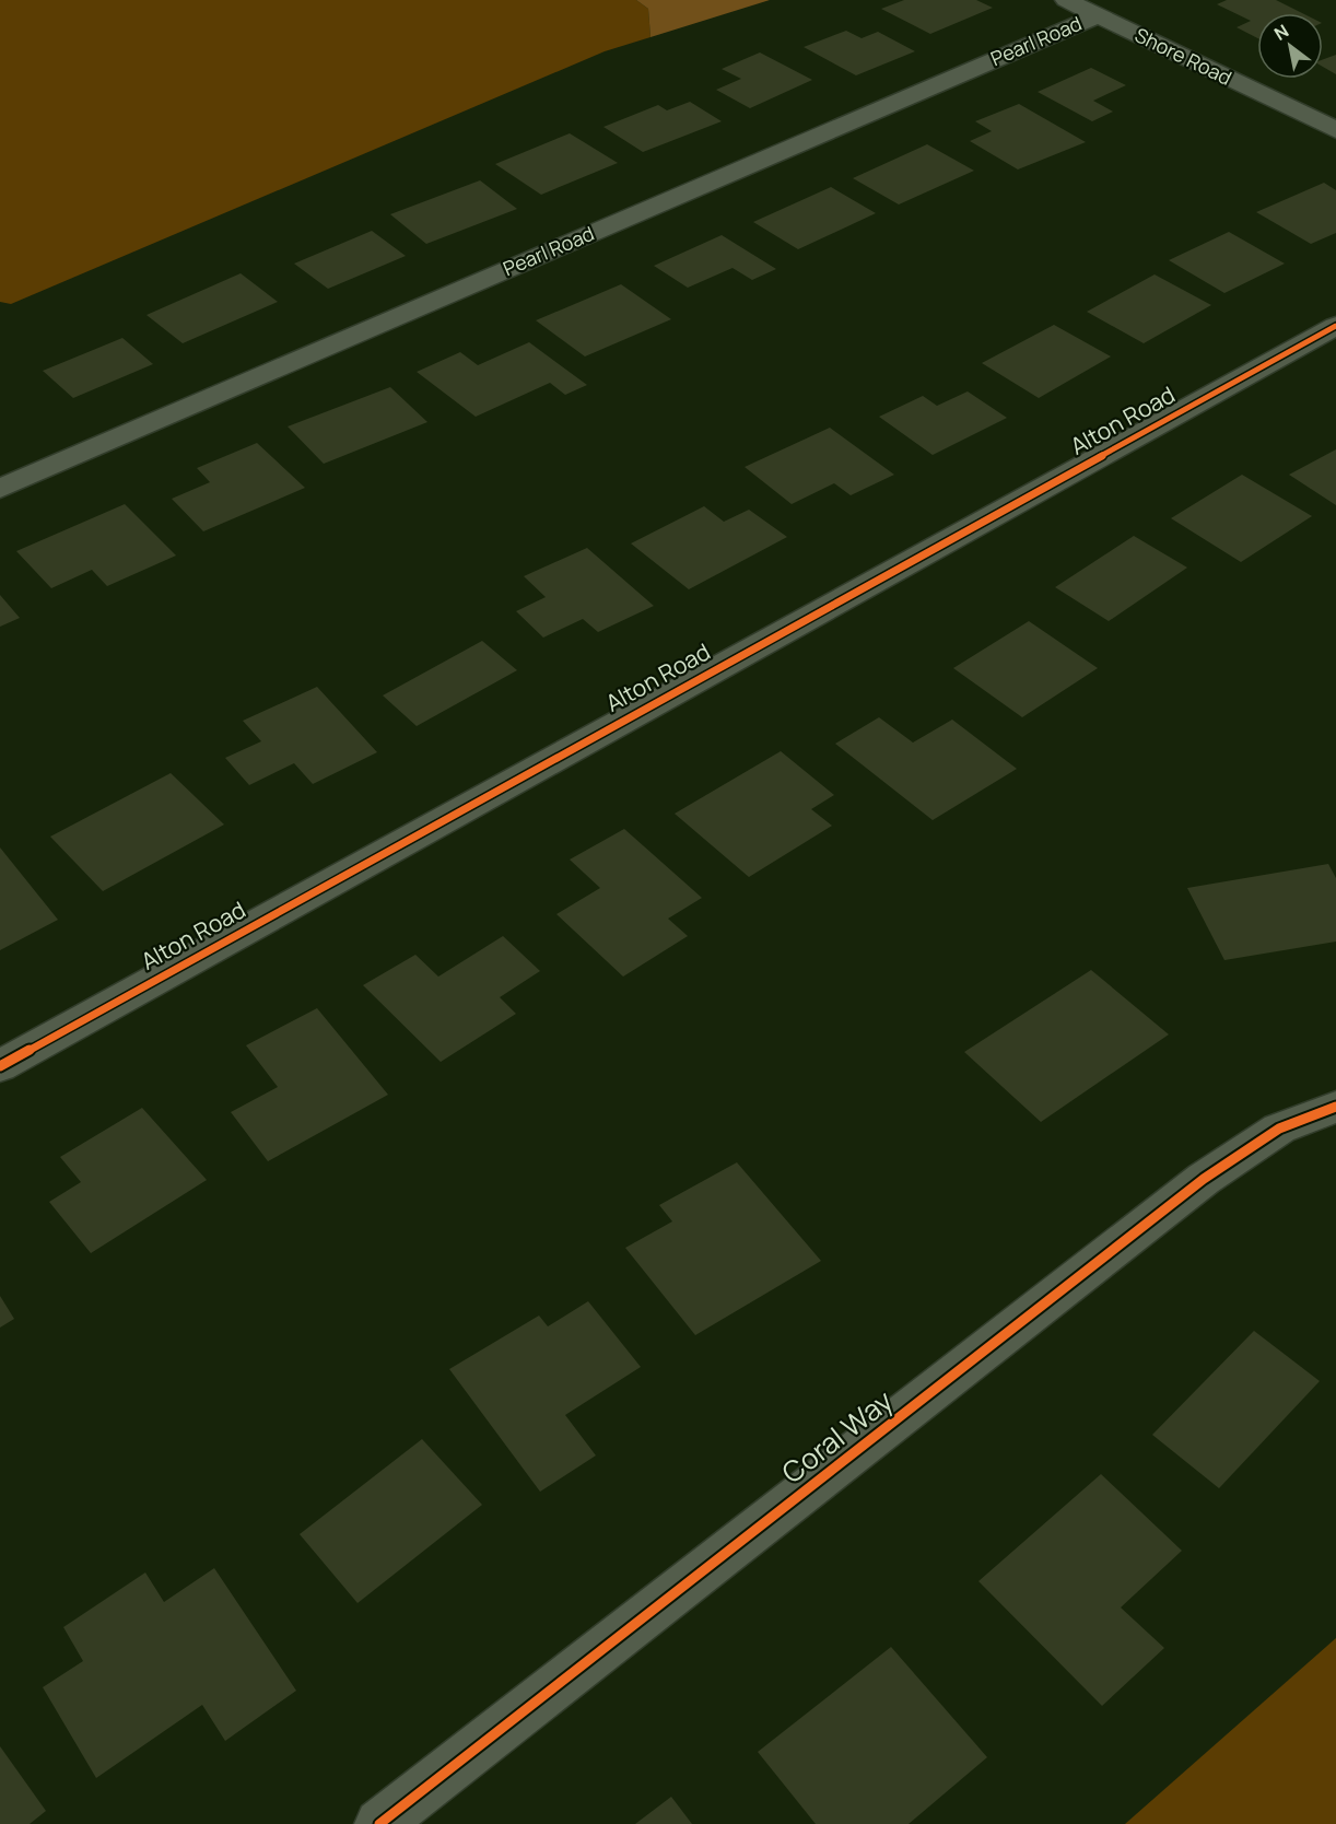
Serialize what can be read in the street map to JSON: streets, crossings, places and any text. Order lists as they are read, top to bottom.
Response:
{
  "streets": {
    "street": [
      "Pearl Road",
      "Shore Road",
      "Alton Road",
      "Coral Way"
    ]
  },
  "crossings": [
    ["Pearl Road", "Shore Road"]
  ],
  "north": "top left"
}
